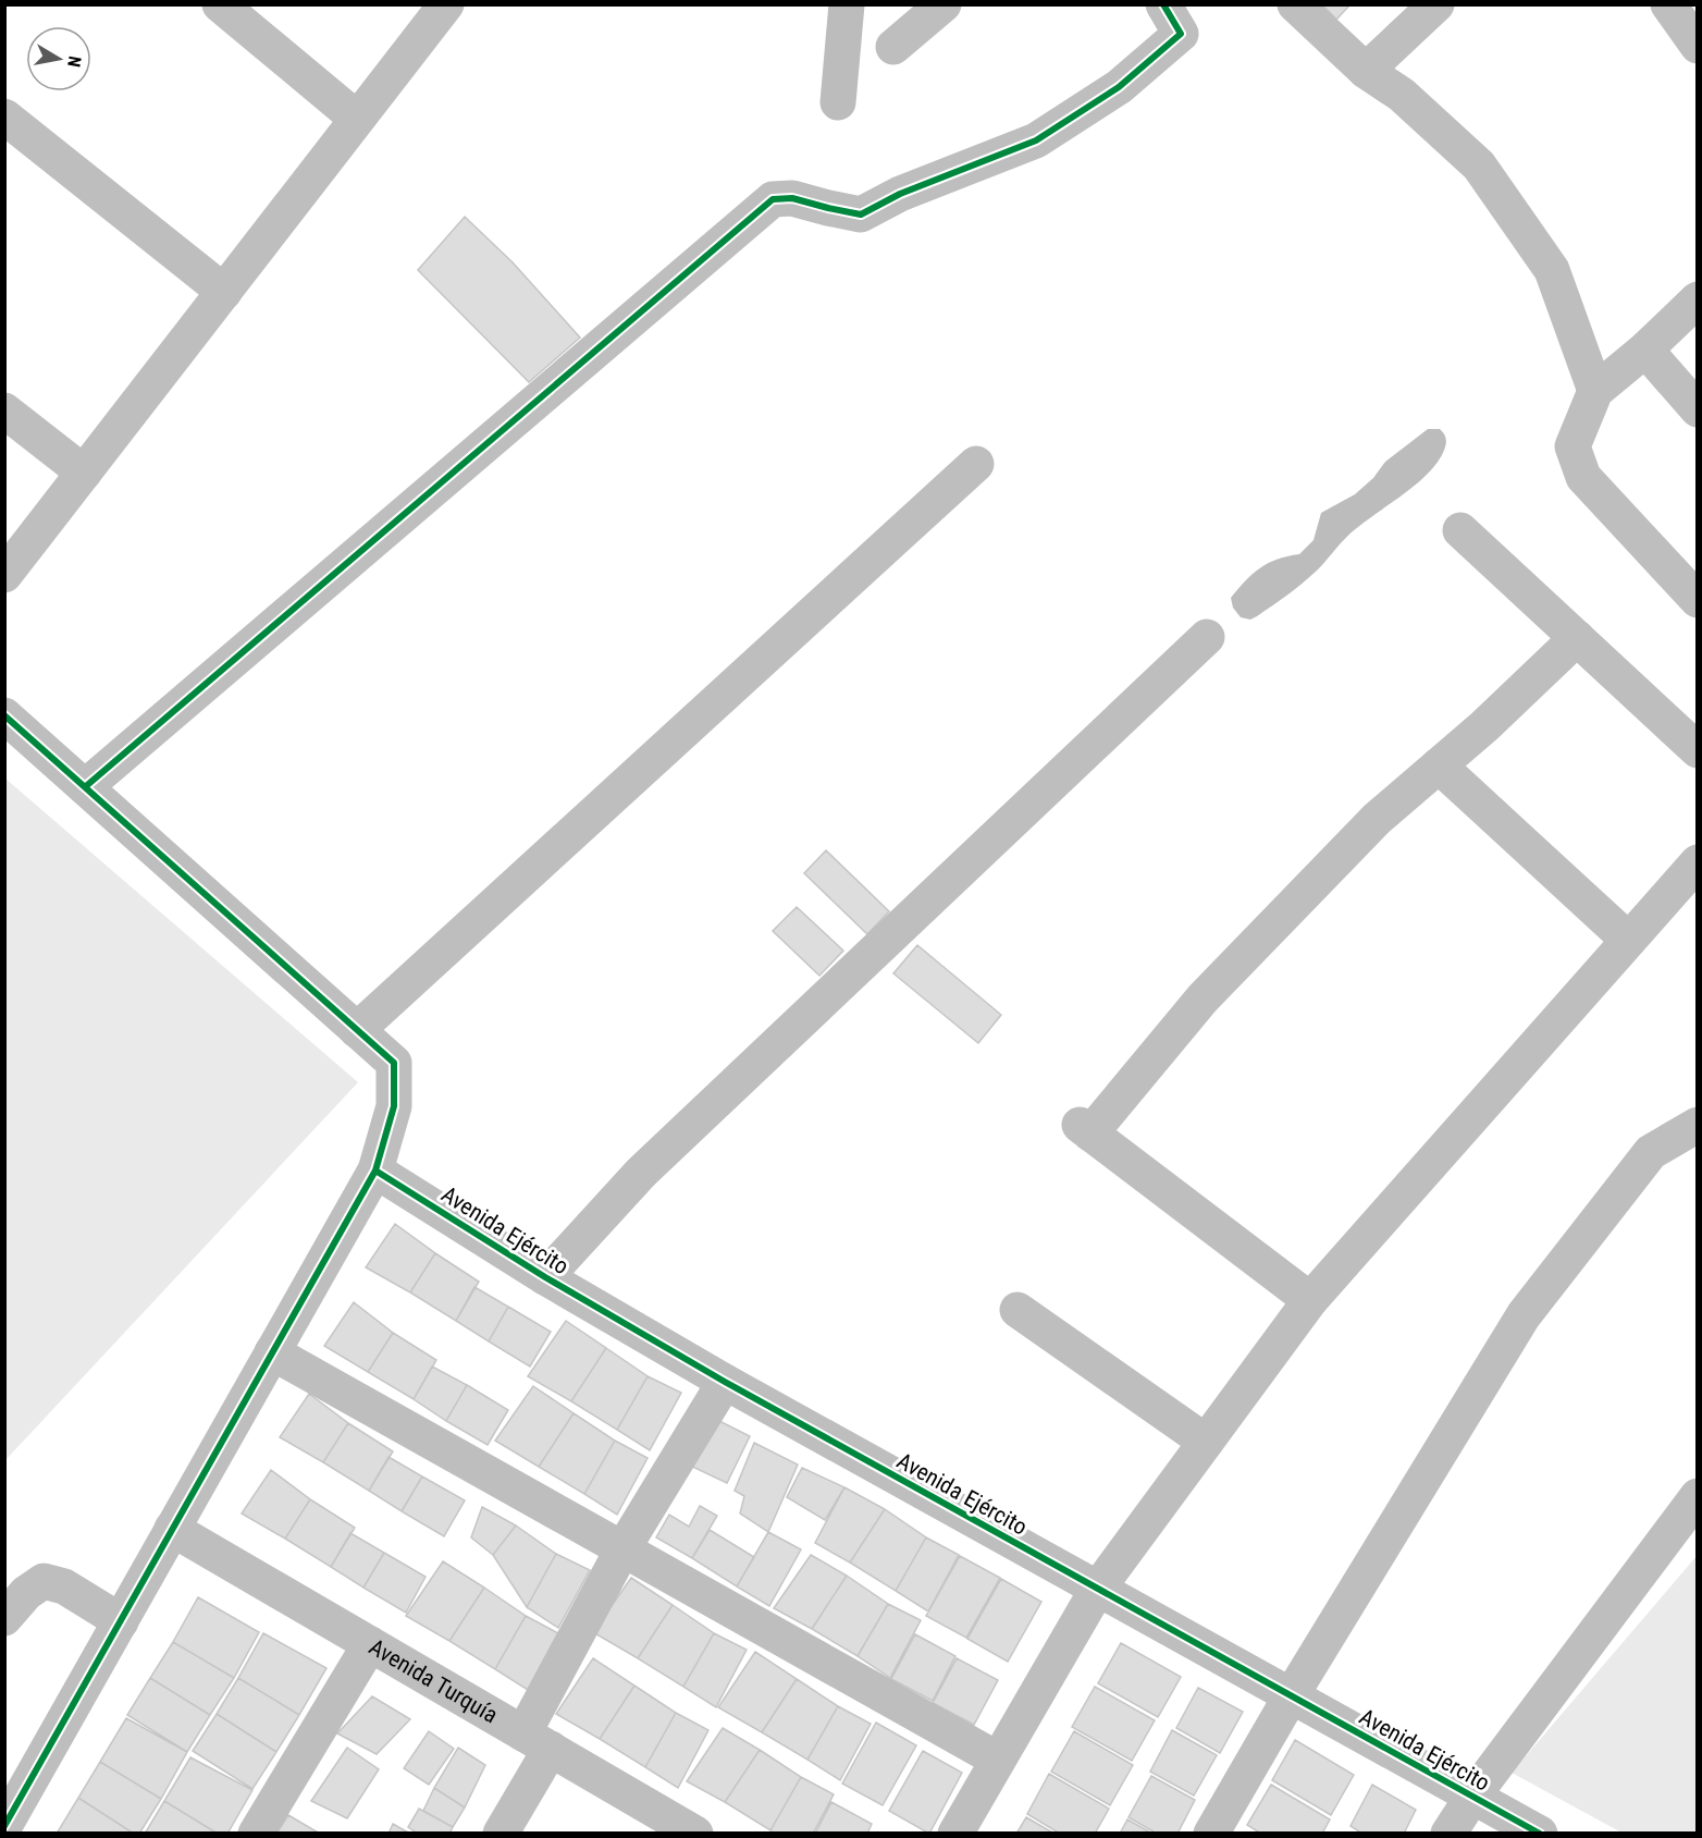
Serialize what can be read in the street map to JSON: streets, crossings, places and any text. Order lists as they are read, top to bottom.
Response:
{
  "streets": {
    "street": ["Avenida Ejército", "Avenida Turquía"]
  },
  "north": "right"
}
